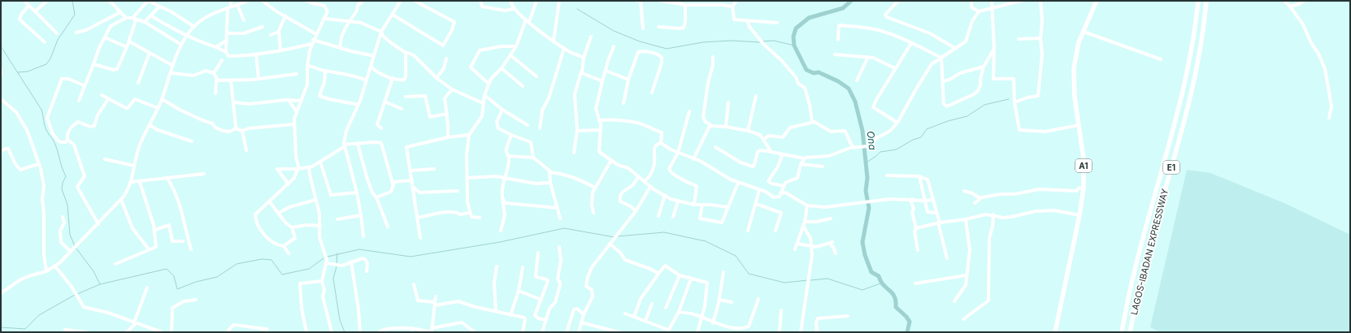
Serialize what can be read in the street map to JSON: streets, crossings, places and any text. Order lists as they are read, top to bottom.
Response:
{
  "streets": {
    "highway": ["A1", "E1", "LAGOS-IBADAN EXPRESSWAY"]
  },
  "water": ["Ona"]
}
